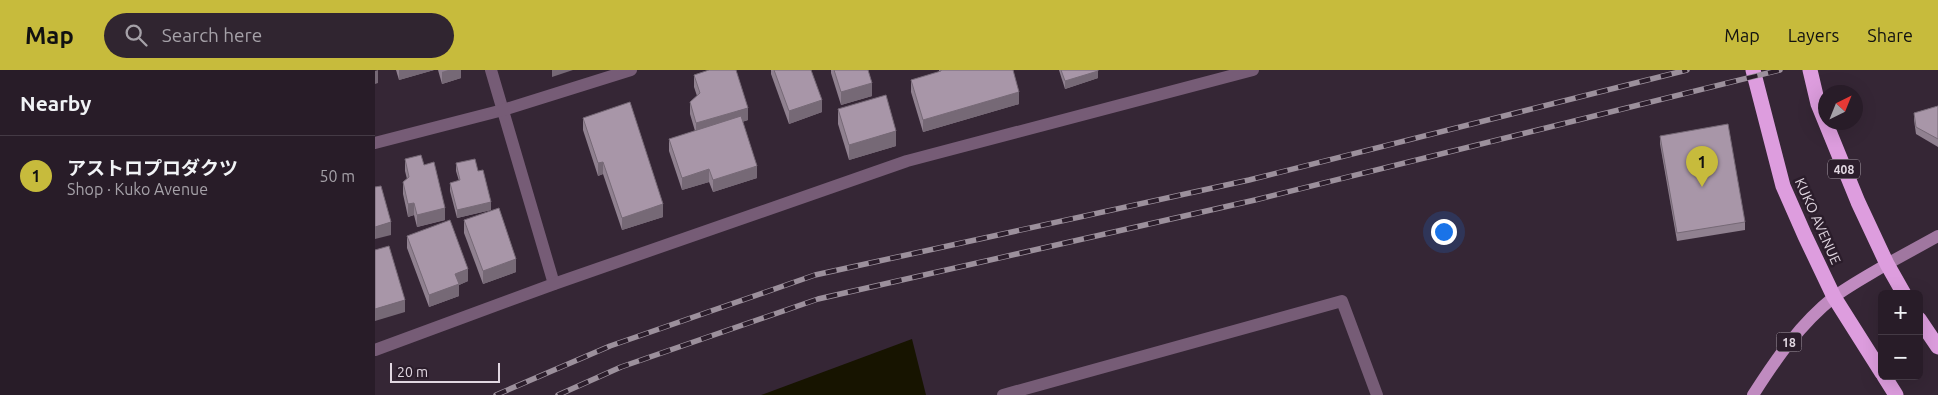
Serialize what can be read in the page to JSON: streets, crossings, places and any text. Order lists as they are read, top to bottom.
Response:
{
  "streets": {
    "highway": ["408", "KUKO AVENUE"],
    "main road": ["18"]
  },
  "crossings": [
    ["408", "18"],
    ["KUKO AVENUE", "18"]
  ],
  "scale_bar": "20 m",
  "north": "top right",
  "page": {
    "header": "Map",
    "search": "Search here",
    "nav": ["Map", "Layers", "Share"],
    "heading": "Nearby",
    "list": [
      {
        "mark": "1",
        "name": "アストロプロダクツ",
        "note": "Shop · Kuko Avenue",
        "value": "50 m"
      }
    ],
    "pins": "1",
    "map_buttons": ["+", "−"],
    "scale": "20 m"
  }
}
